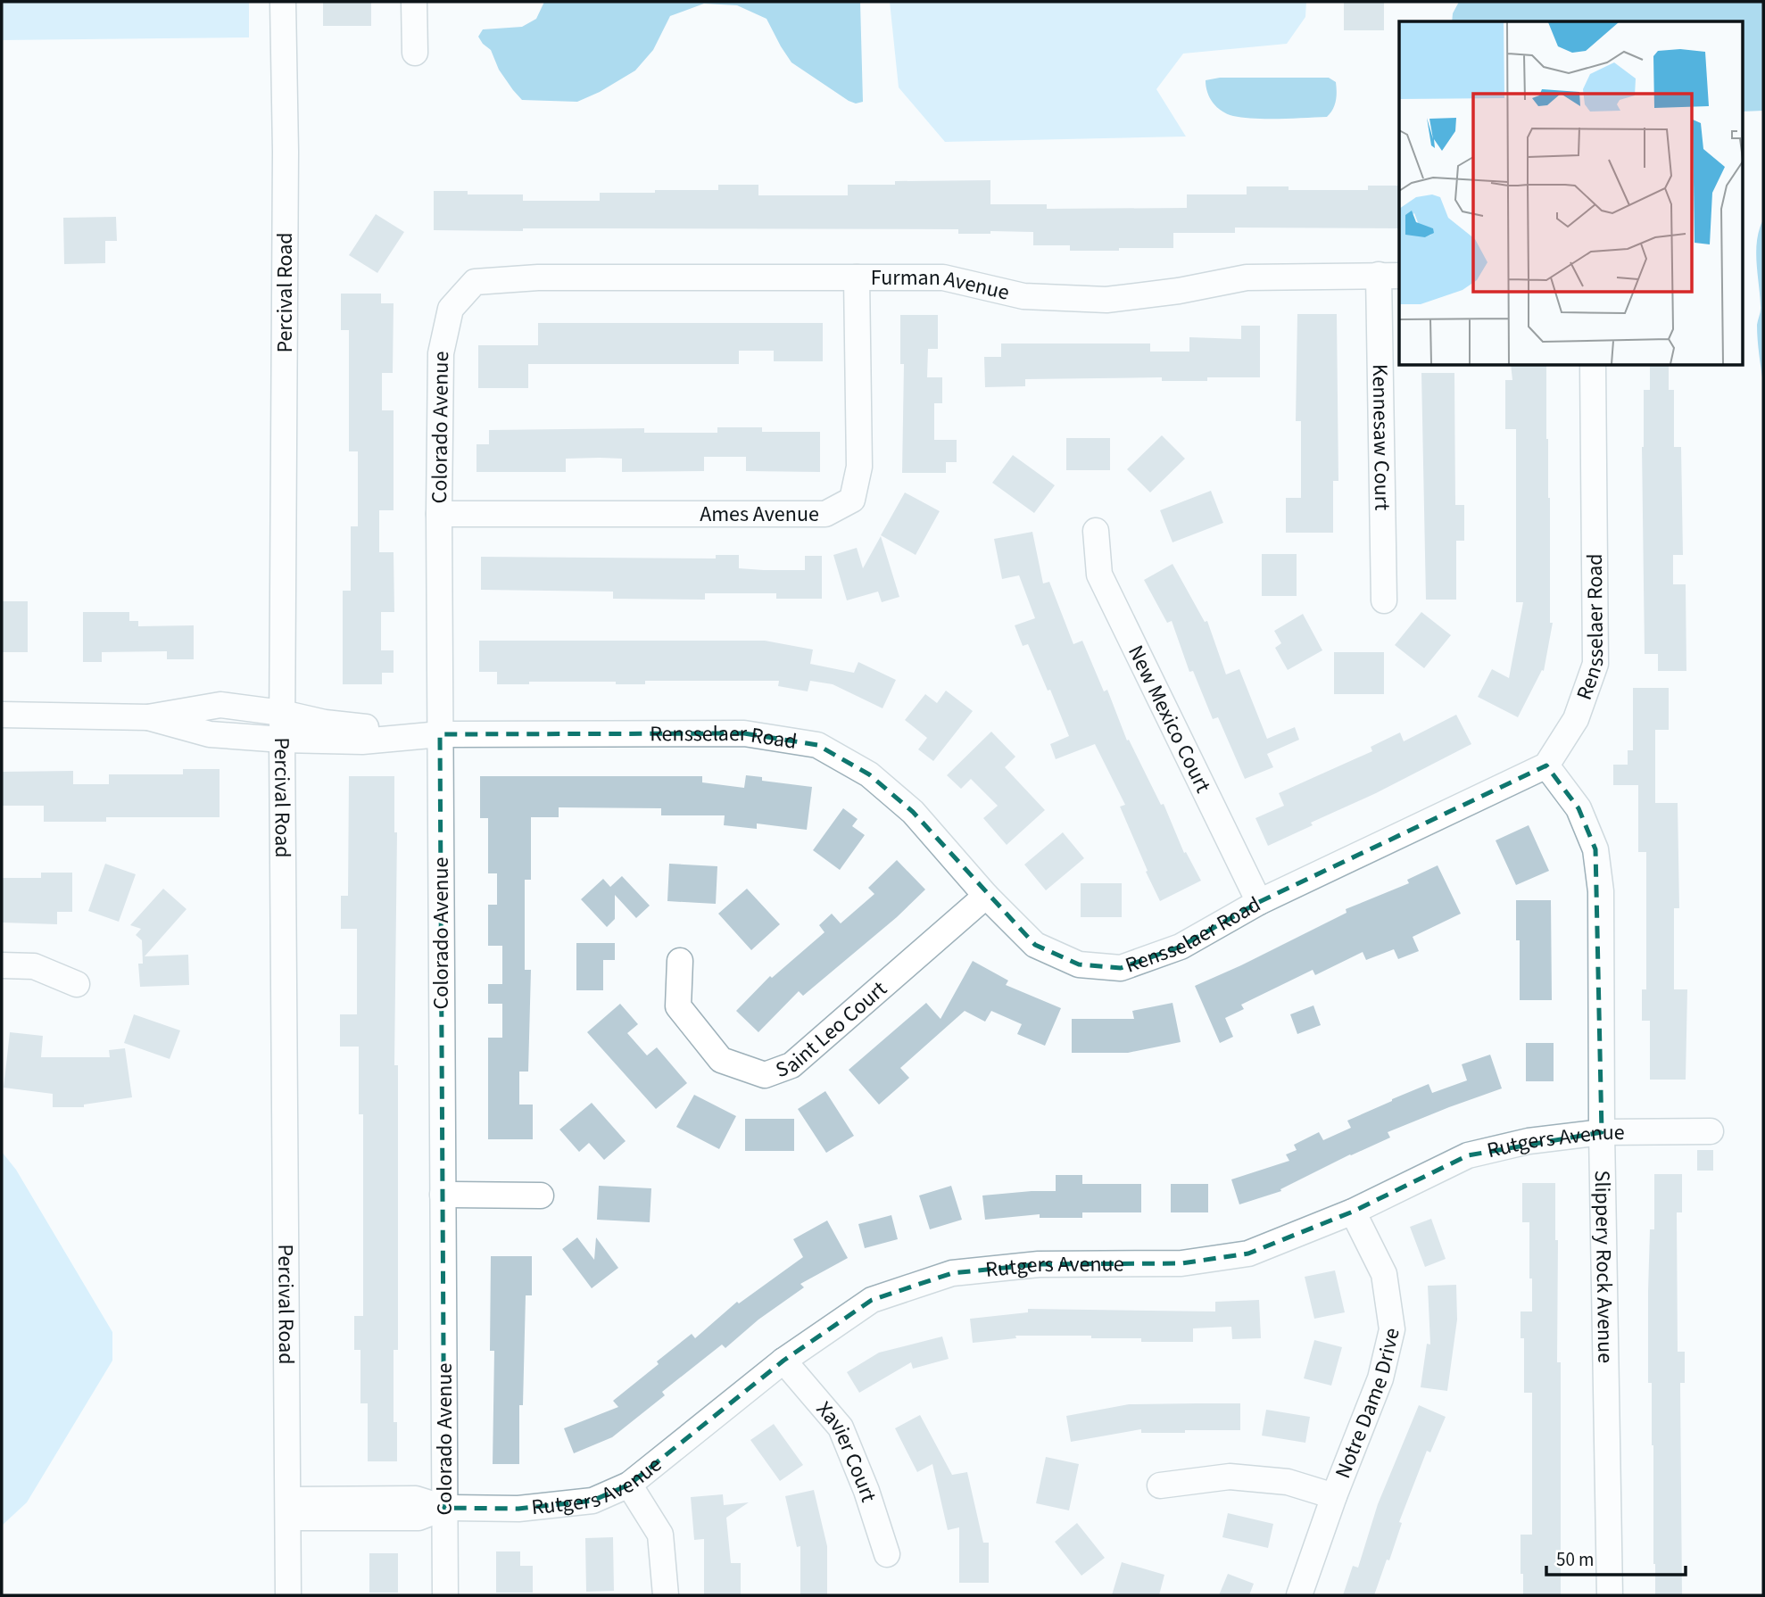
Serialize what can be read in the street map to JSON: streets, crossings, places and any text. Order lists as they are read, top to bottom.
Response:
{
  "streets": {
    "street": [
      "Furman Avenue",
      "Percival Road",
      "Colorado Avenue",
      "Kennesaw Court",
      "Ames Avenue",
      "Rensselaer Road",
      "New Mexico Court",
      "Saint Leo Court",
      "Rutgers Avenue",
      "Slippery Rock Avenue",
      "Notre Dame Drive",
      "Xavier Court"
    ]
  },
  "crossings": [
    ["Furman Avenue", "Colorado Avenue"],
    ["Furman Avenue", "Kennesaw Court"],
    ["Furman Avenue", "Ames Avenue"],
    ["Percival Road", "Rensselaer Road"],
    ["Percival Road", "Rutgers Avenue"],
    ["Colorado Avenue", "Ames Avenue"],
    ["Colorado Avenue", "Rensselaer Road"],
    ["Colorado Avenue", "Rutgers Avenue"],
    ["Rensselaer Road", "New Mexico Court"],
    ["Rensselaer Road", "Saint Leo Court"],
    ["Rensselaer Road", "Slippery Rock Avenue"],
    ["Rutgers Avenue", "Slippery Rock Avenue"],
    ["Rutgers Avenue", "Notre Dame Drive"],
    ["Rutgers Avenue", "Xavier Court"]
  ],
  "scale_bar": "50 m"
}
